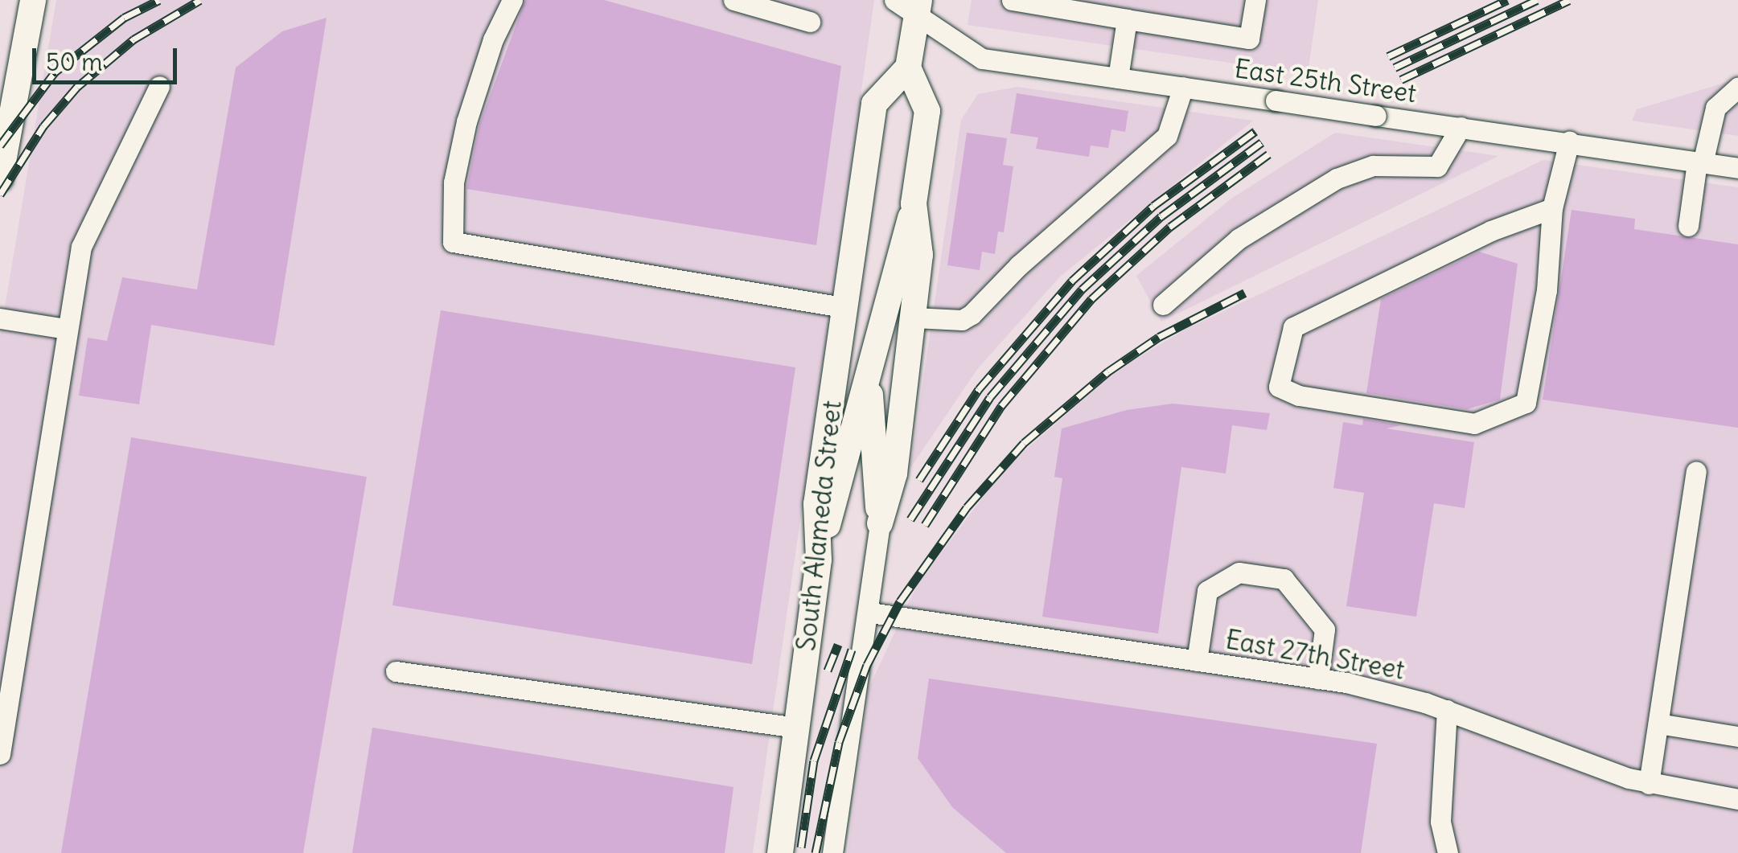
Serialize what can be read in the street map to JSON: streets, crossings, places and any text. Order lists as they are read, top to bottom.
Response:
{
  "streets": {
    "main road": ["South Alameda Street"],
    "street": ["East 25th Street", "East 27th Street"]
  },
  "scale_bar": "50 m"
}
